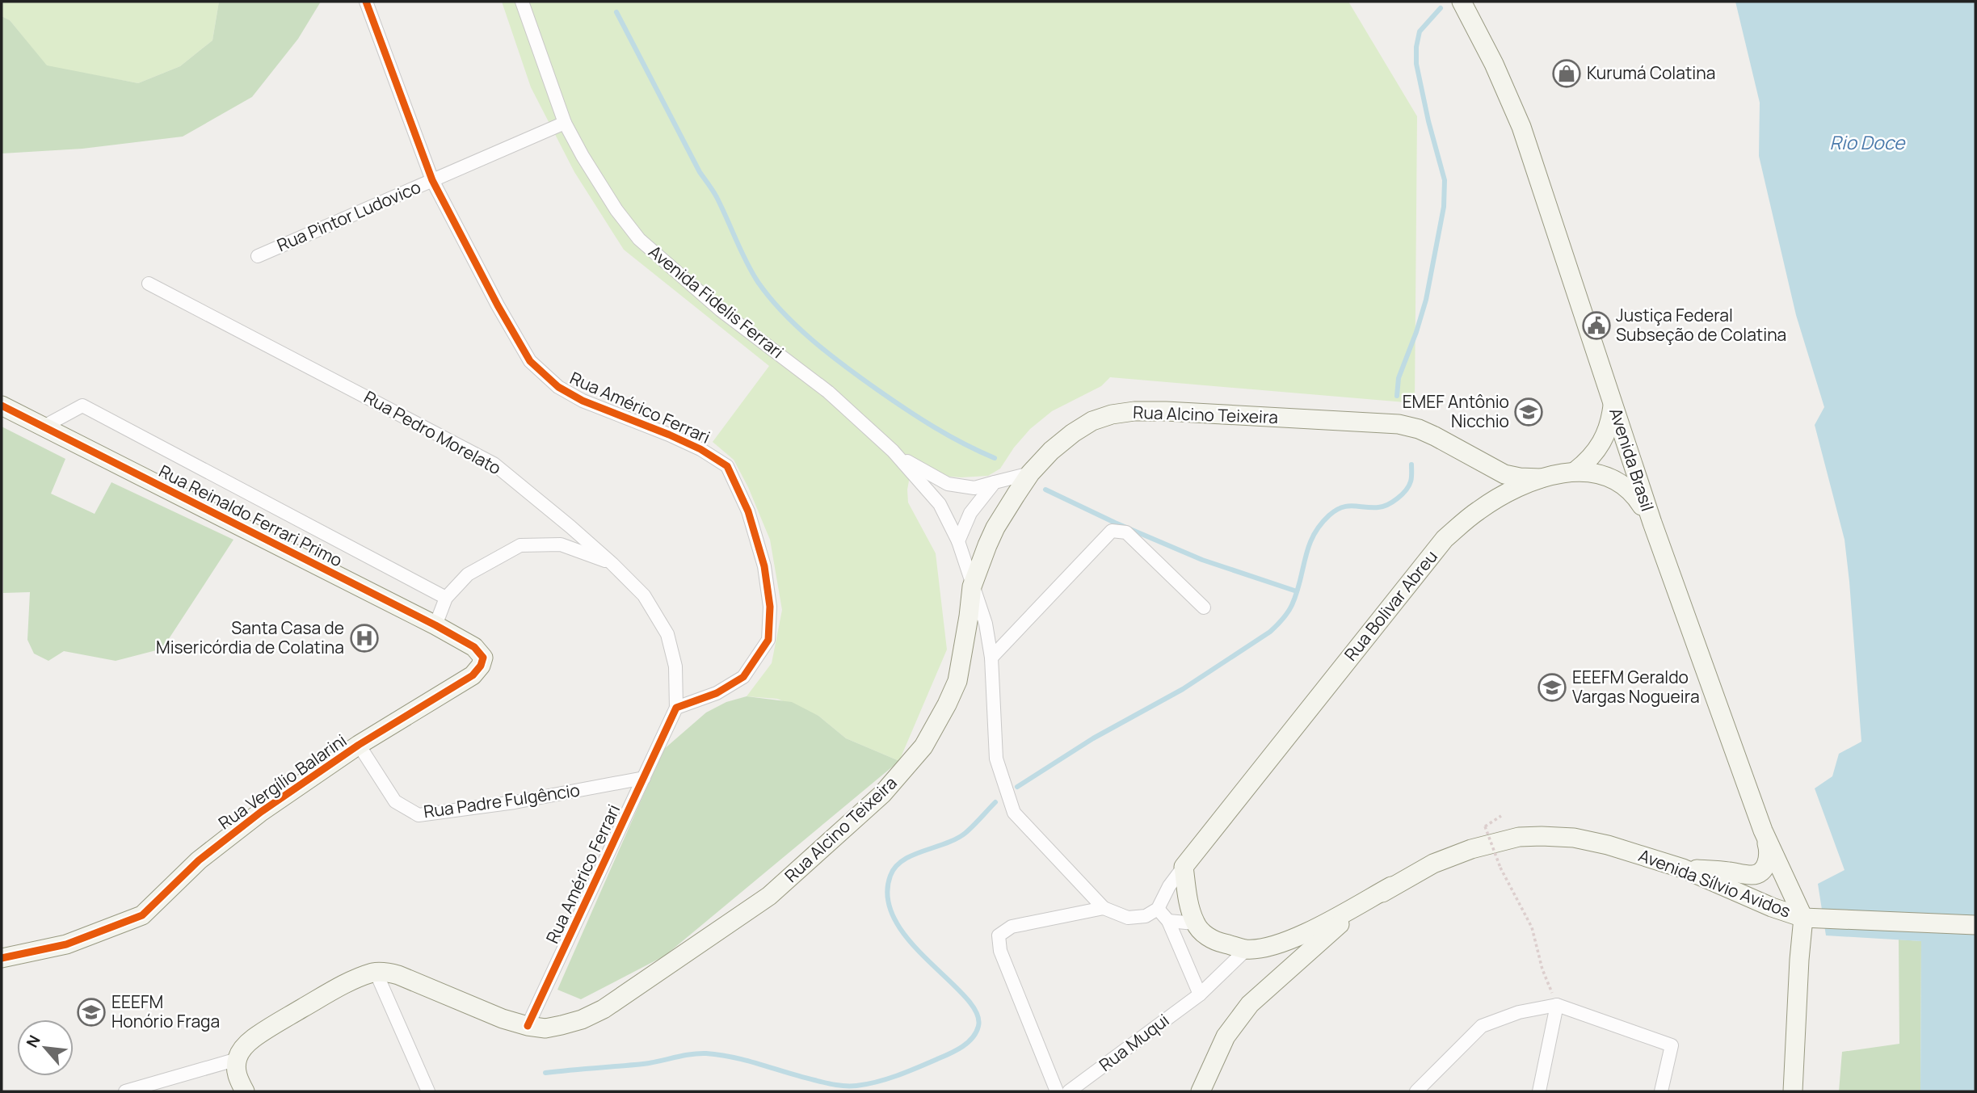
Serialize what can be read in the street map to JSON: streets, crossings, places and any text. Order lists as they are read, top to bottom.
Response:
{
  "streets": {
    "main road": [
      "Rua Alcino Teixeira",
      "Avenida Brasil",
      "Rua Reinaldo Ferrari Primo",
      "Rua Bolivar Abreu",
      "Rua Vergílio Balarini",
      "Avenida Sílvio Avidos"
    ],
    "street": [
      "Rua Pintor Ludovico",
      "Avenida Fidelis Ferrari",
      "Rua Américo Ferrari",
      "Rua Pedro Morelato",
      "Rua Padre Fulgêncio",
      "Rua Muqui"
    ]
  },
  "crossings": [
    ["Rua Pintor Ludovico", "Avenida Fidelis Ferrari"],
    ["Rua Pintor Ludovico", "Rua Américo Ferrari"],
    ["Avenida Fidelis Ferrari", "Rua Alcino Teixeira"],
    ["Rua Américo Ferrari", "Rua Alcino Teixeira"],
    ["Rua Américo Ferrari", "Rua Pedro Morelato"],
    ["Rua Américo Ferrari", "Rua Padre Fulgêncio"],
    ["Rua Alcino Teixeira", "Rua Bolivar Abreu"],
    ["Avenida Brasil", "Rua Bolivar Abreu"],
    ["Avenida Brasil", "Avenida Sílvio Avidos"],
    ["Rua Reinaldo Ferrari Primo", "Rua Vergílio Balarini"],
    ["Rua Vergílio Balarini", "Rua Padre Fulgêncio"]
  ],
  "water": ["Rio Doce"],
  "places": {
    "shop": ["Kurumá Colatina"],
    "public building": ["Justiça Federal Subseção de Colatina"],
    "school or university": ["EMEF Antônio Nicchio", "EEEFM Geraldo Vargas Nogueira", "EEEFM Honório Fraga"],
    "hospital": ["Santa Casa de Misericórdia de Colatina"]
  },
  "north": "top left"
}
